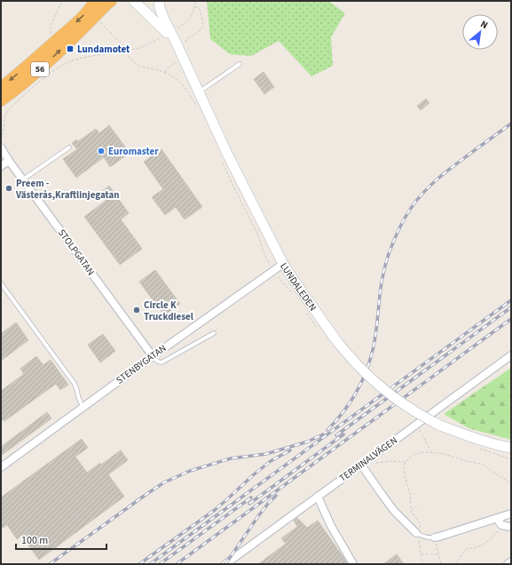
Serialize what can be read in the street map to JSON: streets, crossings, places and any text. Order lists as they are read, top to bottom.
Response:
{
  "streets": {
    "highway": ["56"],
    "main road": ["LUNDALEDEN"],
    "street": ["STOLPGATAN", "STENBYGATAN", "TERMINALVÄGEN"]
  },
  "crossings": [
    ["STOLPGATAN", "STENBYGATAN"],
    ["LUNDALEDEN", "STENBYGATAN"]
  ],
  "places": {
    "transit": ["Lundamotet"],
    "other": ["Euromaster", "Preem - Västerås,Kraftlinjegatan", "Circle K Truckdiesel"]
  },
  "scale_bar": "100 m",
  "north": "top right"
}
